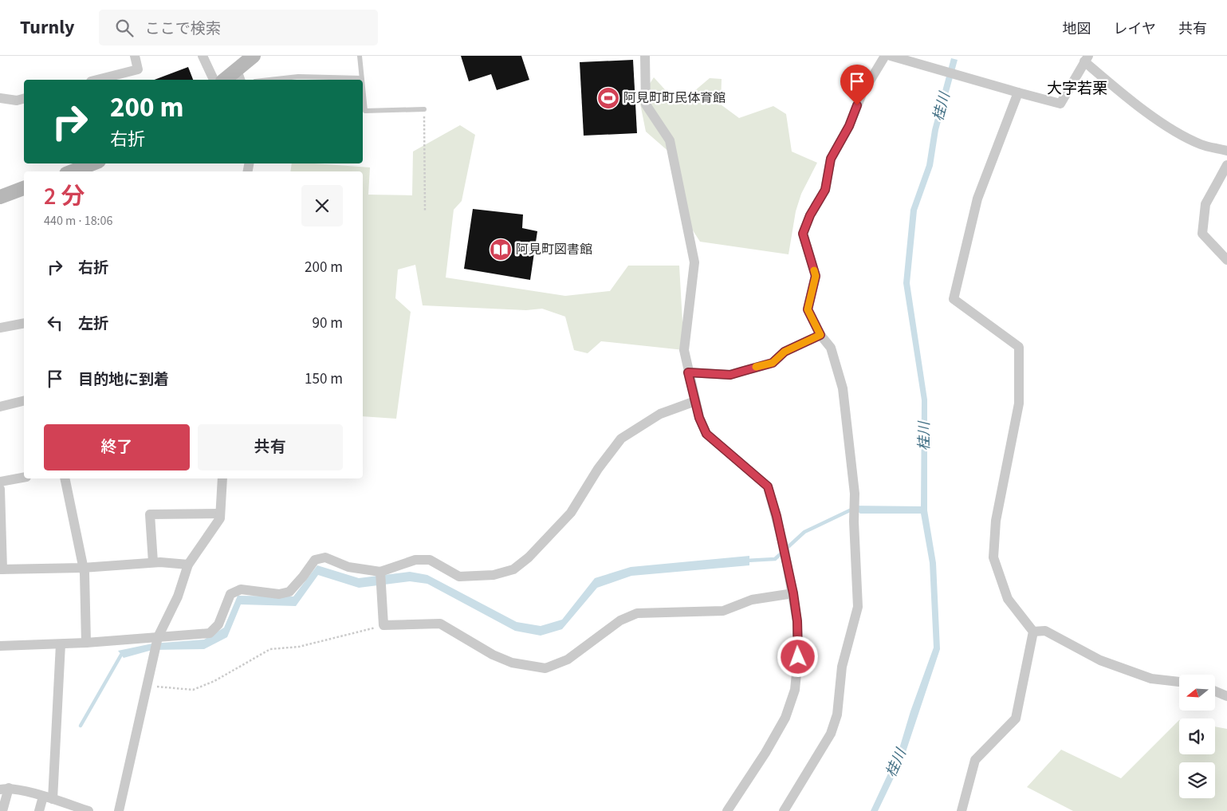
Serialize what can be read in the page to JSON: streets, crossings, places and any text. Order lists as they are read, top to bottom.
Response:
{
  "districts": ["大字若栗"],
  "water": ["桂川"],
  "places": {
    "sports": ["阿見町町民体育館"],
    "library": ["阿見町図書館"]
  },
  "north": "left",
  "page": {
    "header": "Turnly",
    "search": "ここで検索",
    "nav": ["地図", "レイヤ", "共有"],
    "turn": ["200 m", "右折"],
    "heading": ["2 分", "440 m · 18:06"],
    "list": [
      {
        "name": "右折",
        "value": "200 m"
      },
      {
        "name": "左折",
        "value": "90 m"
      },
      {
        "name": "目的地に到着",
        "value": "150 m"
      }
    ],
    "buttons": ["終了", "共有"]
  }
}
